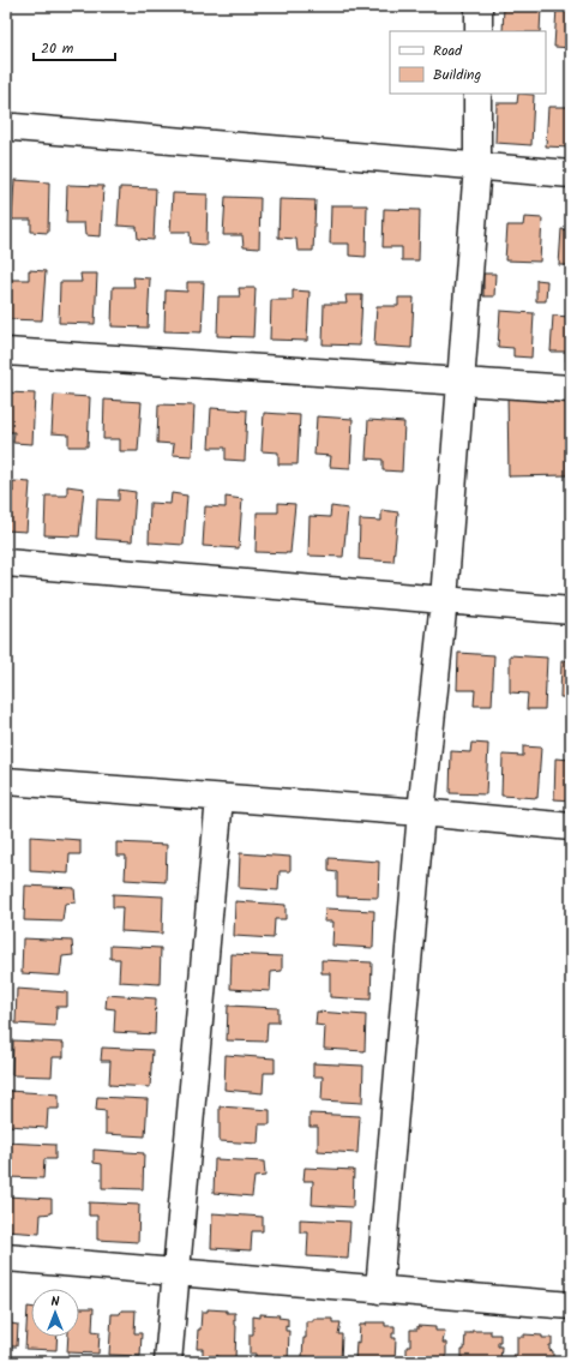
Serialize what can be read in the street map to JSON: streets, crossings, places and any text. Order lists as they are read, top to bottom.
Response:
{
  "legend": ["Road", "Building"],
  "scale_bar": "20 m",
  "north": "top"
}
